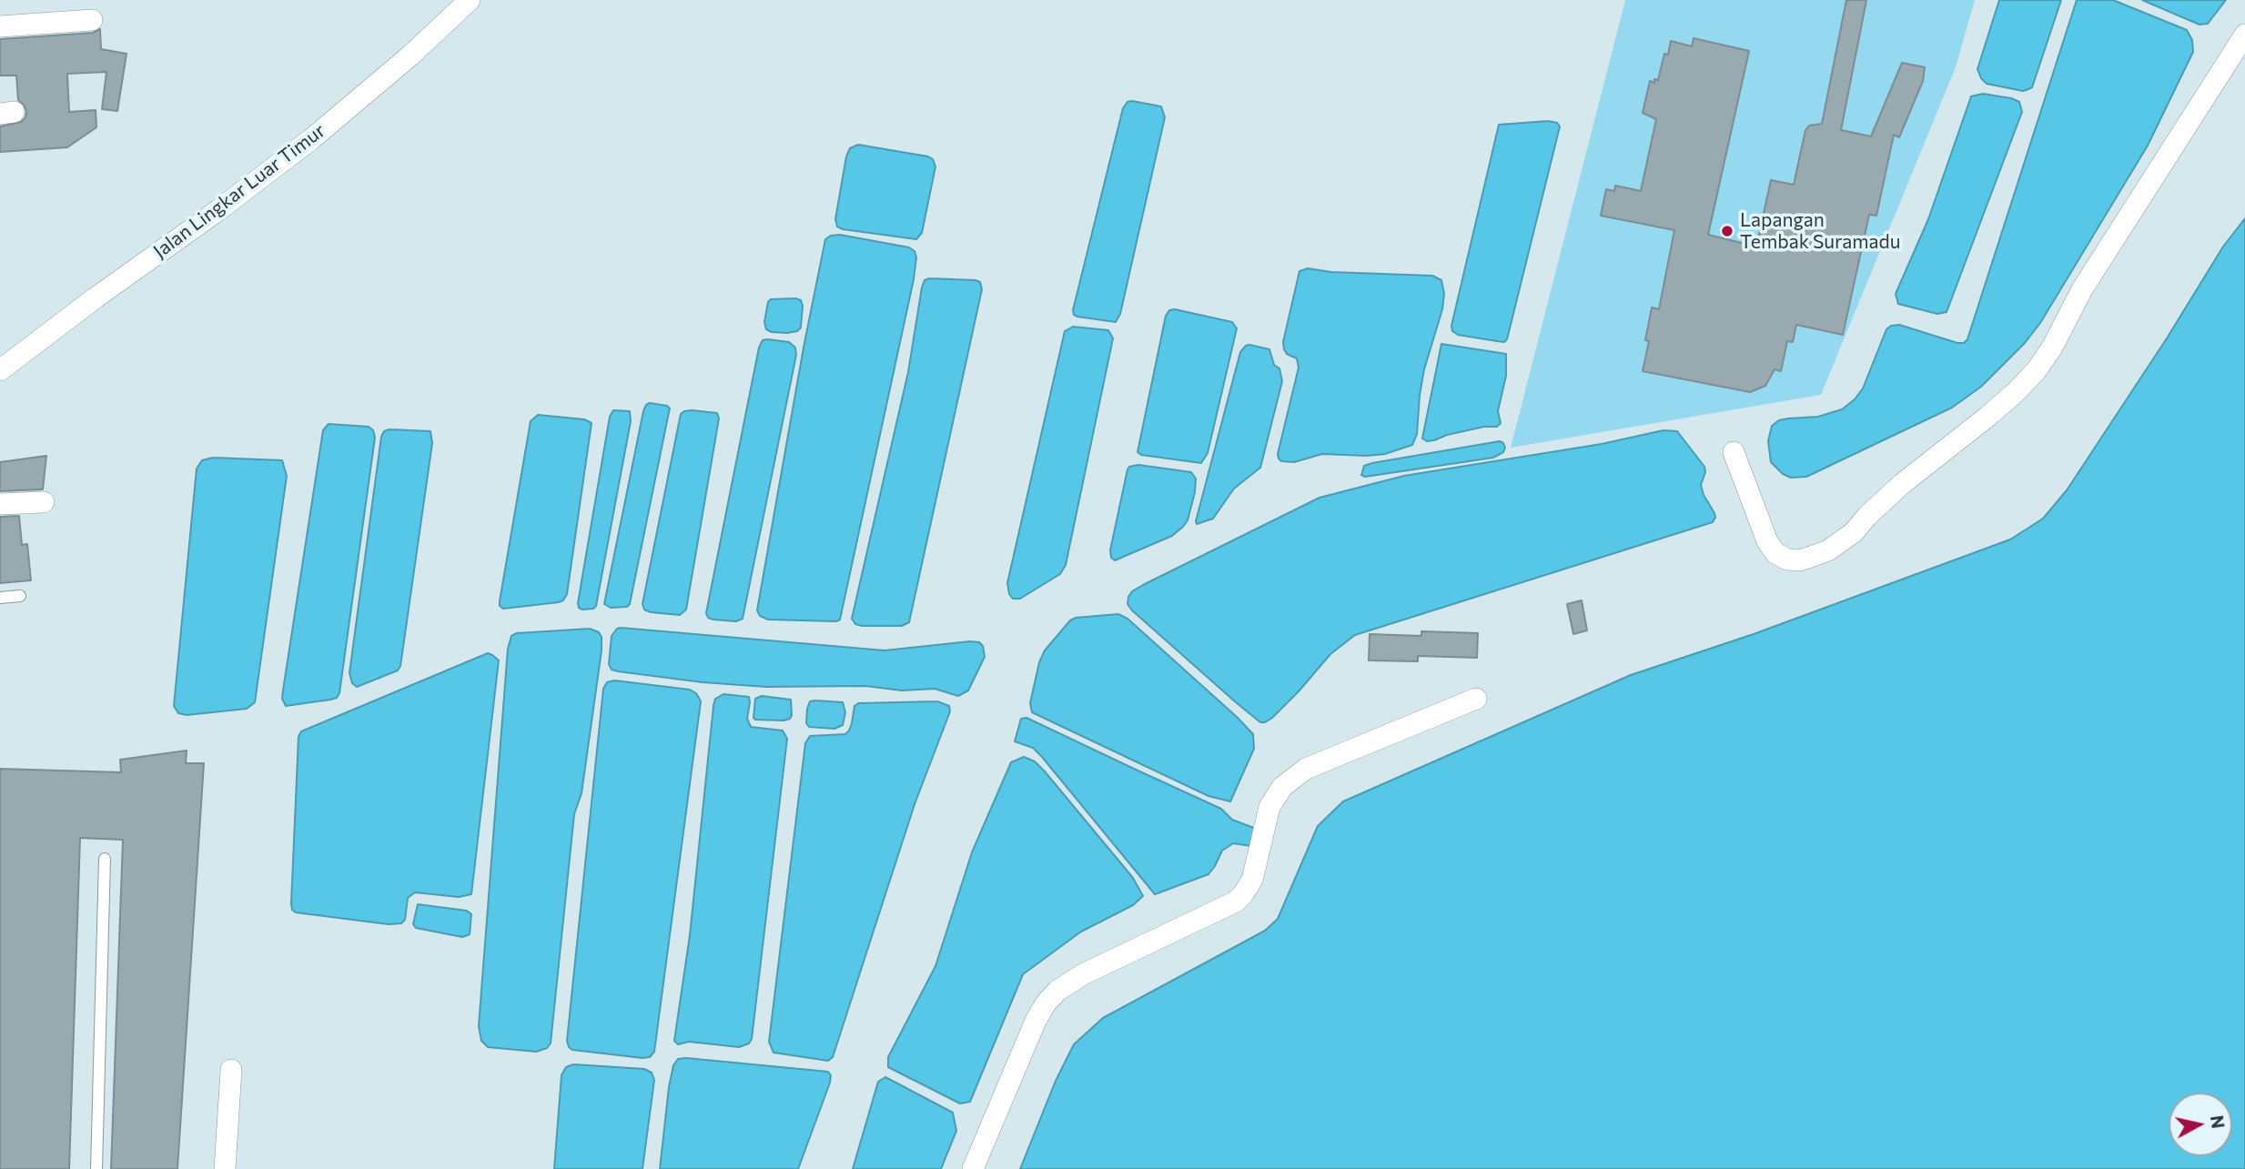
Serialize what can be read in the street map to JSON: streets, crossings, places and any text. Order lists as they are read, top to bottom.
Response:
{
  "streets": {
    "street": ["Jalan Lingkar Luar Timur"]
  },
  "places": ["Lapangan Tembak Suramadu"],
  "north": "right"
}
